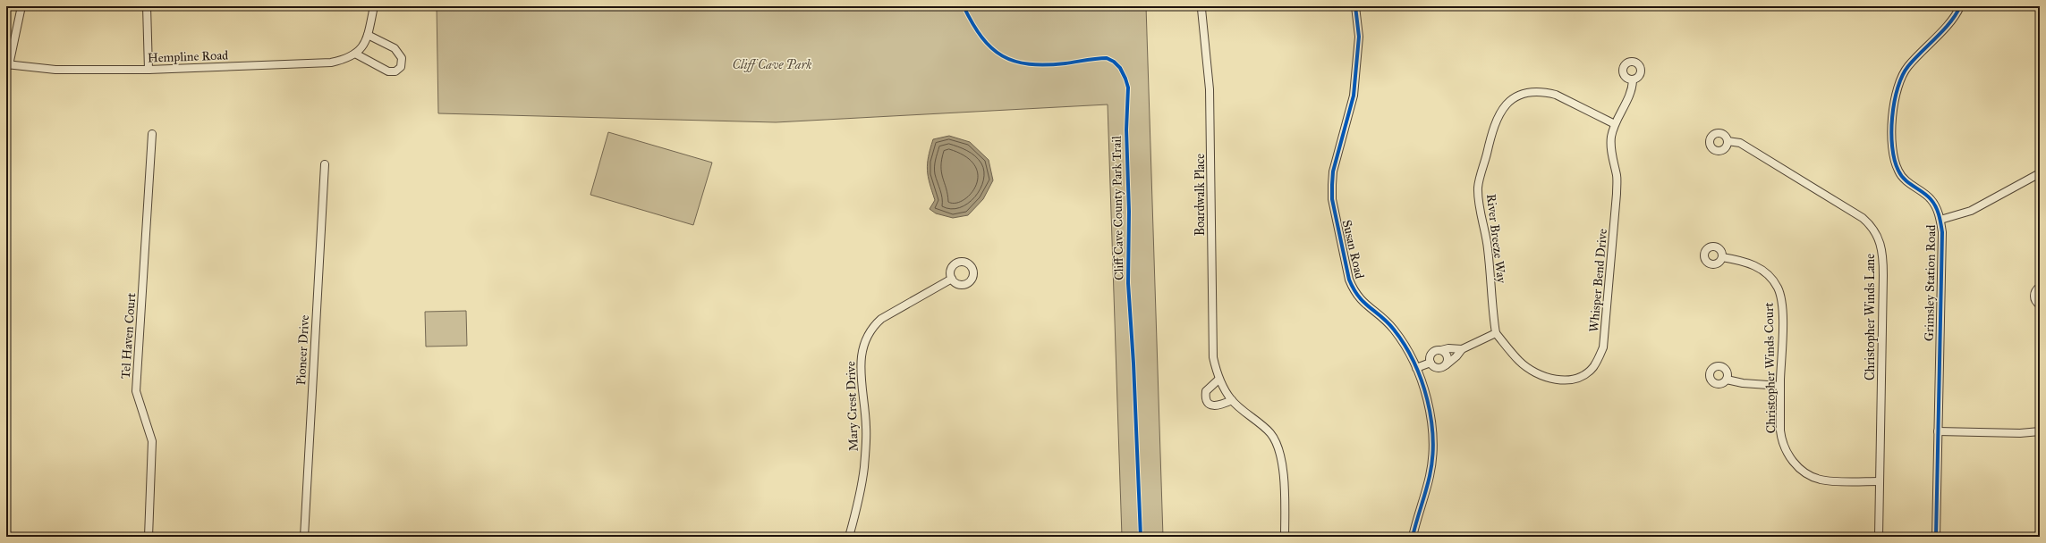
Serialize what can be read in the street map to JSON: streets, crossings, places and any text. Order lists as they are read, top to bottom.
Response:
{
  "streets": {
    "street": [
      "Hempline Road",
      "Boardwalk Place",
      "River Breeze Way",
      "Susan Road",
      "Whisper Bend Drive",
      "Grimsley Station Road",
      "Christopher Winds Lane",
      "Tel Haven Court",
      "Pioneer Drive",
      "Christopher Winds Court",
      "Mary Crest Drive"
    ],
    "cycle path": ["Cliff Cave County Park Trail"]
  },
  "crossings": [
    ["River Breeze Way", "Whisper Bend Drive"],
    ["Christopher Winds Lane", "Christopher Winds Court"]
  ],
  "parks": ["Cliff Cave Park"]
}
